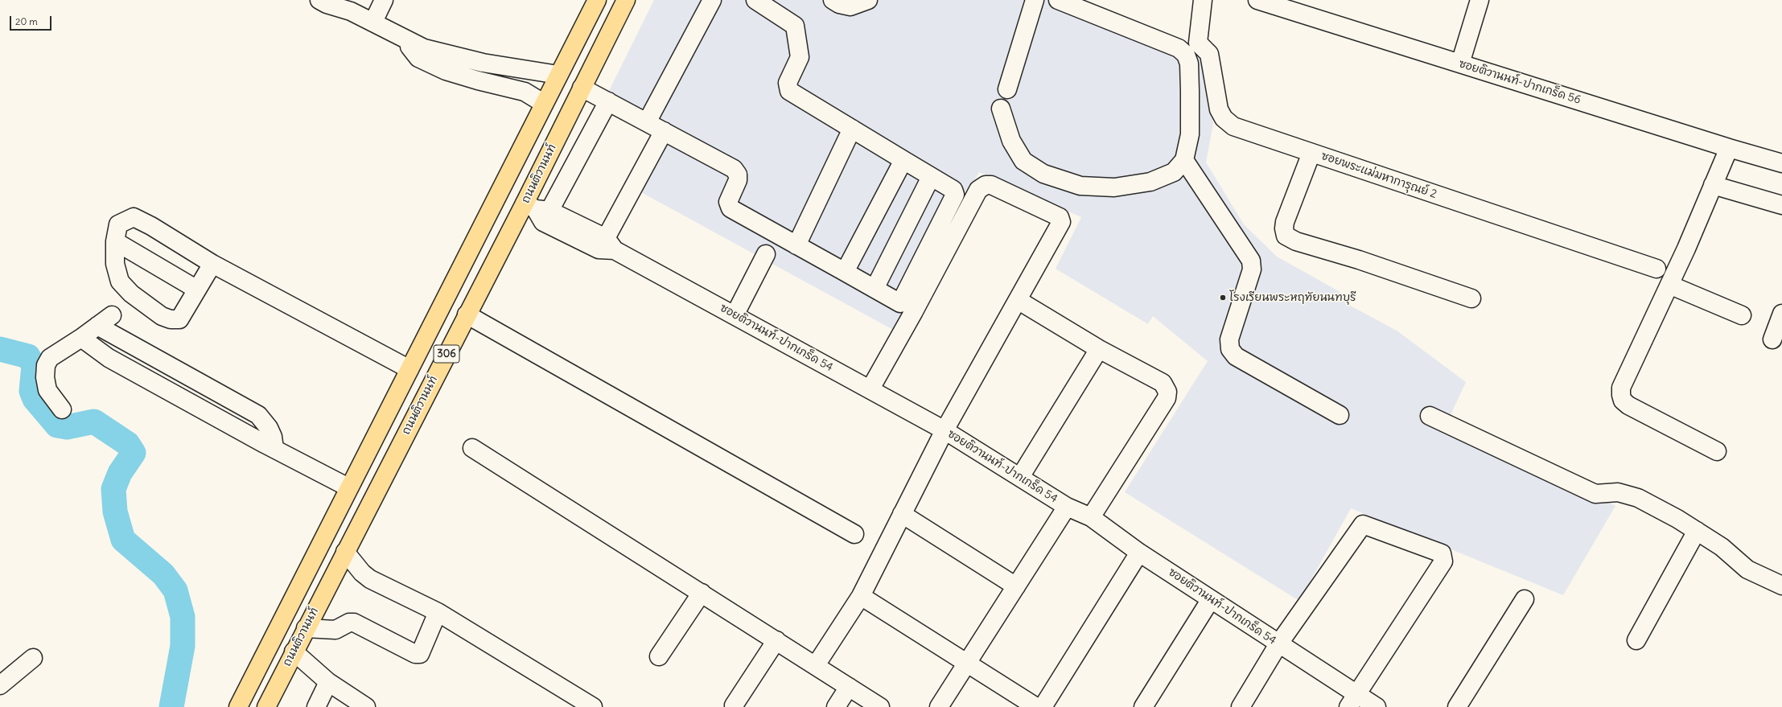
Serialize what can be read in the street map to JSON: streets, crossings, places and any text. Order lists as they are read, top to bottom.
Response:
{
  "streets": {
    "main road": ["ถนนติวานนท์", "306"],
    "street": ["ซอยติวานนท์-ปากเกร็ด 56", "ซอยพระแม่มหาการุณย์ 2", "ซอยติวานนท์-ปากเกร็ด 54"]
  },
  "crossings": [
    ["ถนนติวานนท์", "ซอยติวานนท์-ปากเกร็ด 54"]
  ],
  "places": ["โรงเรียนพระหฤทัยนนทบุรี"],
  "scale_bar": "20 m"
}
